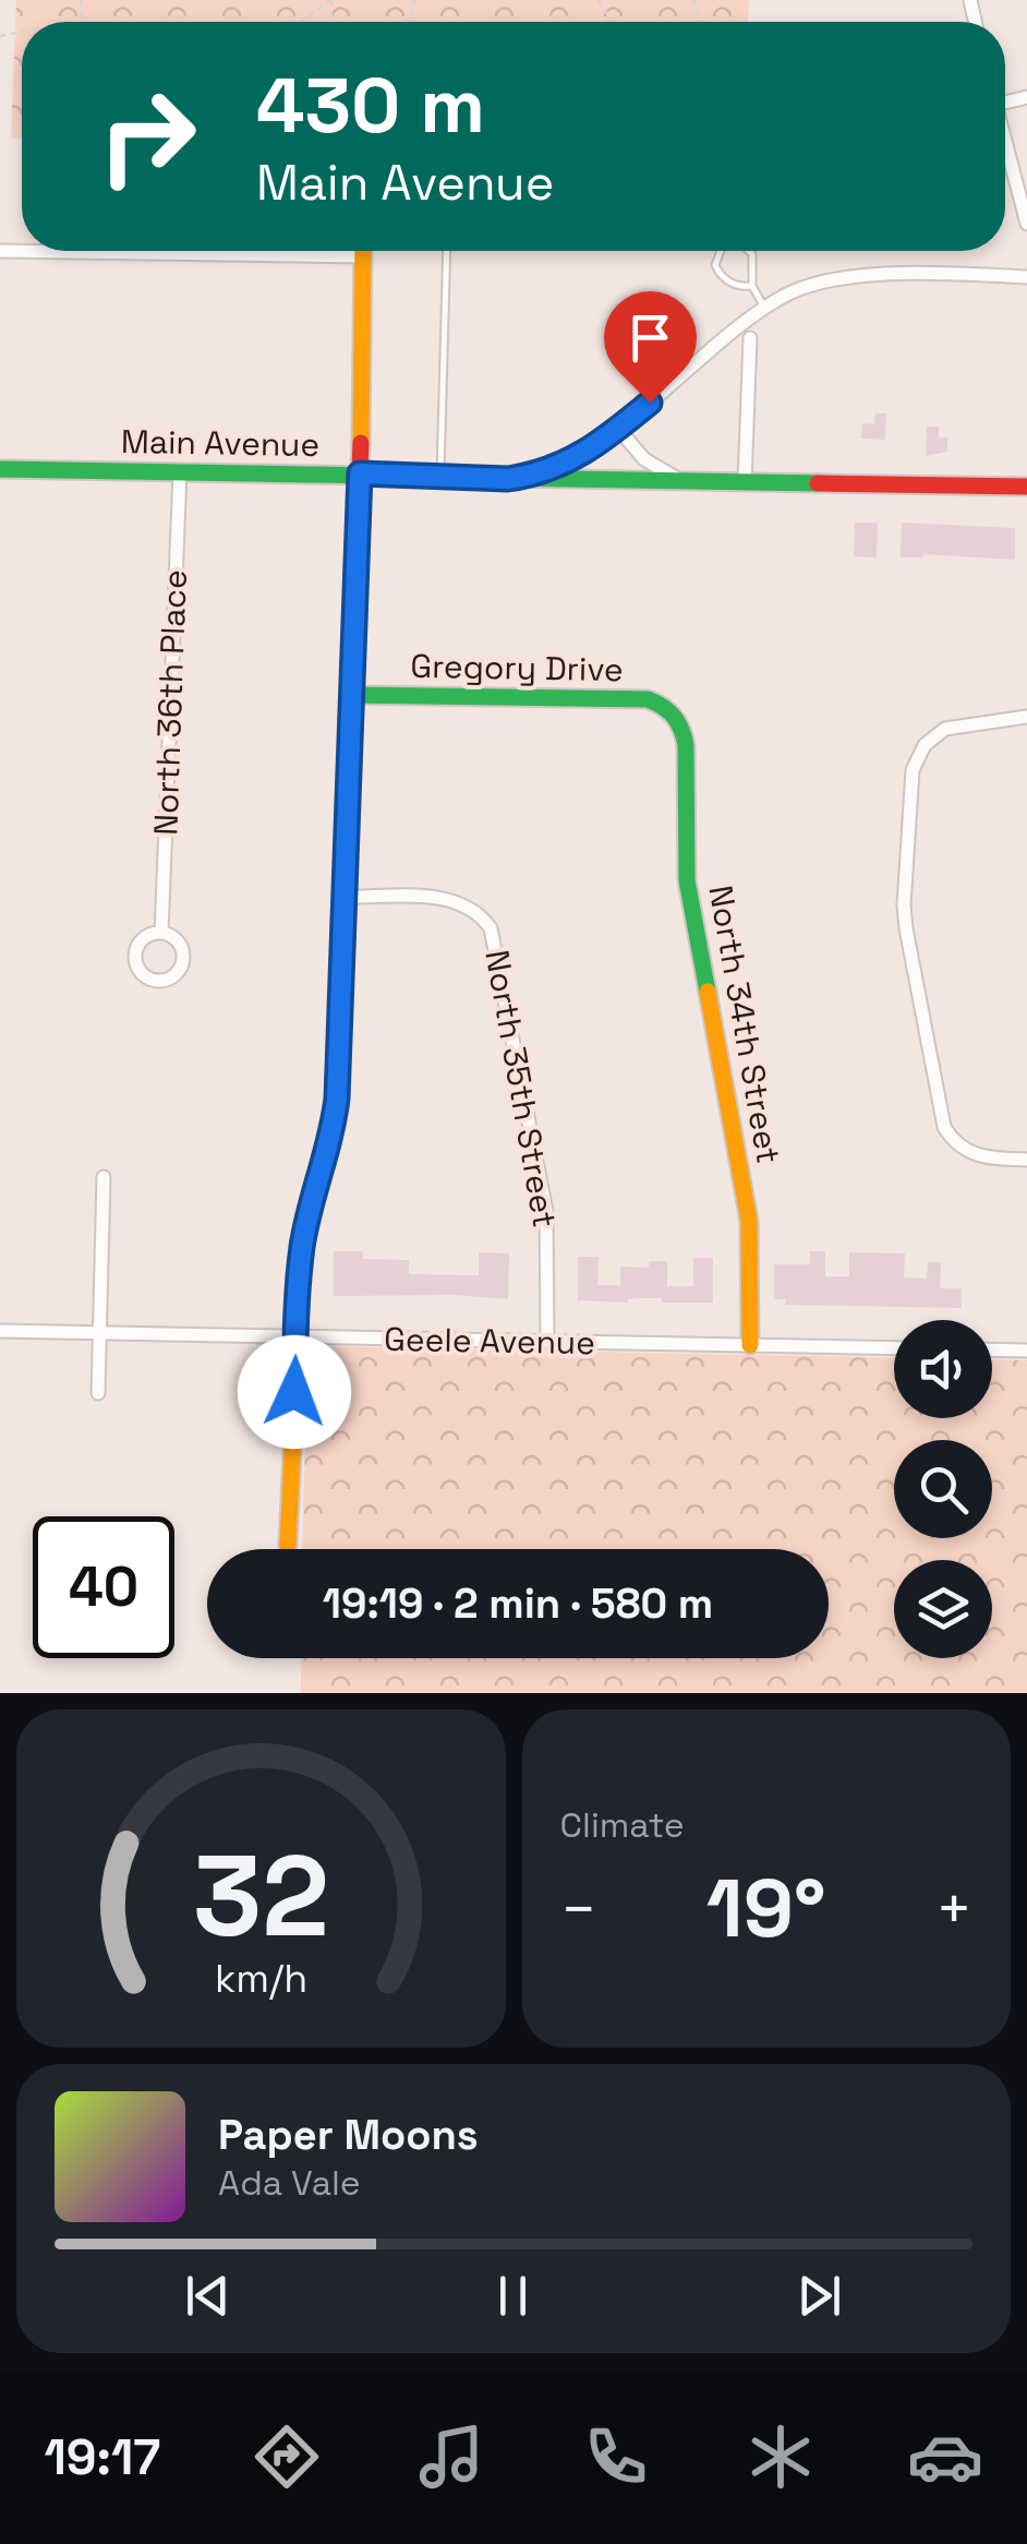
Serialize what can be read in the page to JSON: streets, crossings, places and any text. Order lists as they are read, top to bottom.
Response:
{
  "streets": {
    "street": [
      "Main Avenue",
      "Gregory Drive",
      "North 36th Place",
      "North 34th Street",
      "North 35th Street",
      "Geele Avenue"
    ]
  },
  "crossings": [
    ["Main Avenue", "North 36th Place"],
    ["Gregory Drive", "North 34th Street"],
    ["North 34th Street", "Geele Avenue"],
    ["North 35th Street", "Geele Avenue"]
  ],
  "page": {
    "turn": ["430 m", "Main Avenue"],
    "limit": "40",
    "trip": "19:19 · 2 min · 580 m",
    "tile": "Climate",
    "heat": ["−", "19°", "+"],
    "song": ["Paper Moons", "Ada Vale"],
    "tabs": "19:17",
    "gauge": ["32", "km/h"]
  }
}
